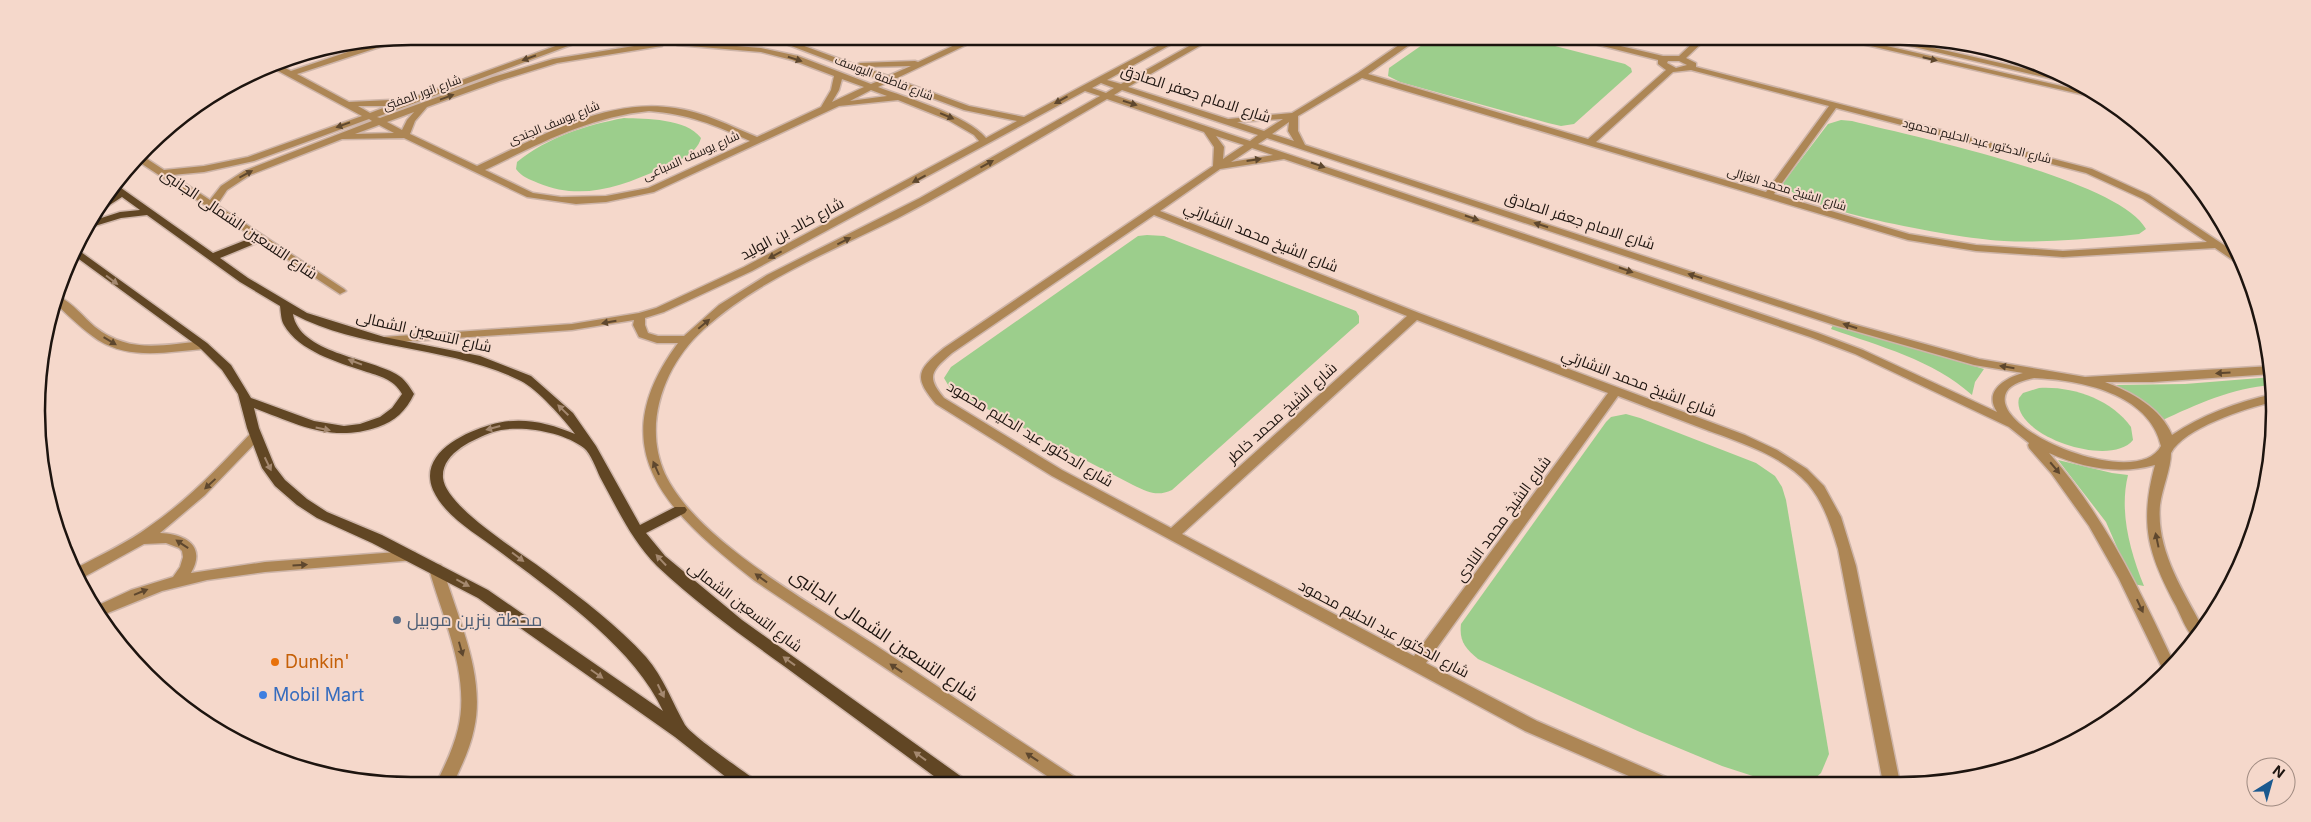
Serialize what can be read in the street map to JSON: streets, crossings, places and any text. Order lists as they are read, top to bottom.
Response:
{
  "streets": {
    "main road": ["شارع التسعين الشمالى"],
    "street": [
      "شارع فاطمة اليوسف",
      "شارع انور المفتى",
      "شارع الامام جعفر الصادق",
      "شارع يوسف الجندى",
      "شارع الدكتور عبد الحليم محمود",
      "شارع يوسف السباعى",
      "شارع الشيخ محمد الغزالى",
      "شارع التسعين الشمالى الجانبى",
      "شارع خالد بن الوليد",
      "شارع الشيخ محمد النشارتي",
      "شارع الشيخ محمد خاطر",
      "شارع الشيخ محمد النادى"
    ]
  },
  "crossings": [
    ["شارع فاطمة اليوسف", "شارع يوسف السباعى"],
    ["شارع فاطمة اليوسف", "شارع خالد بن الوليد"],
    ["شارع انور المفتى", "شارع يوسف السباعى"],
    ["شارع انور المفتى", "شارع التسعين الشمالى الجانبى"],
    ["شارع الامام جعفر الصادق", "شارع الدكتور عبد الحليم محمود"],
    ["شارع الامام جعفر الصادق", "شارع خالد بن الوليد"],
    ["شارع يوسف الجندى", "شارع يوسف السباعى"],
    ["شارع الدكتور عبد الحليم محمود", "شارع الشيخ محمد الغزالى"],
    ["شارع الدكتور عبد الحليم محمود", "شارع الشيخ محمد النشارتي"],
    ["شارع الدكتور عبد الحليم محمود", "شارع الشيخ محمد خاطر"],
    ["شارع الدكتور عبد الحليم محمود", "شارع الشيخ محمد النادى"],
    ["شارع خالد بن الوليد", "شارع التسعين الشمالى"],
    ["شارع الشيخ محمد النشارتي", "شارع الشيخ محمد خاطر"],
    ["شارع الشيخ محمد النشارتي", "شارع الشيخ محمد النادى"]
  ],
  "one_way": ["شارع التسعين الشمالى الجانبى", "شارع التسعين الشمالى"],
  "places": ["محطة بنزين موبيل", "Dunkin'", "Mobil Mart"],
  "north": "top right"
}
